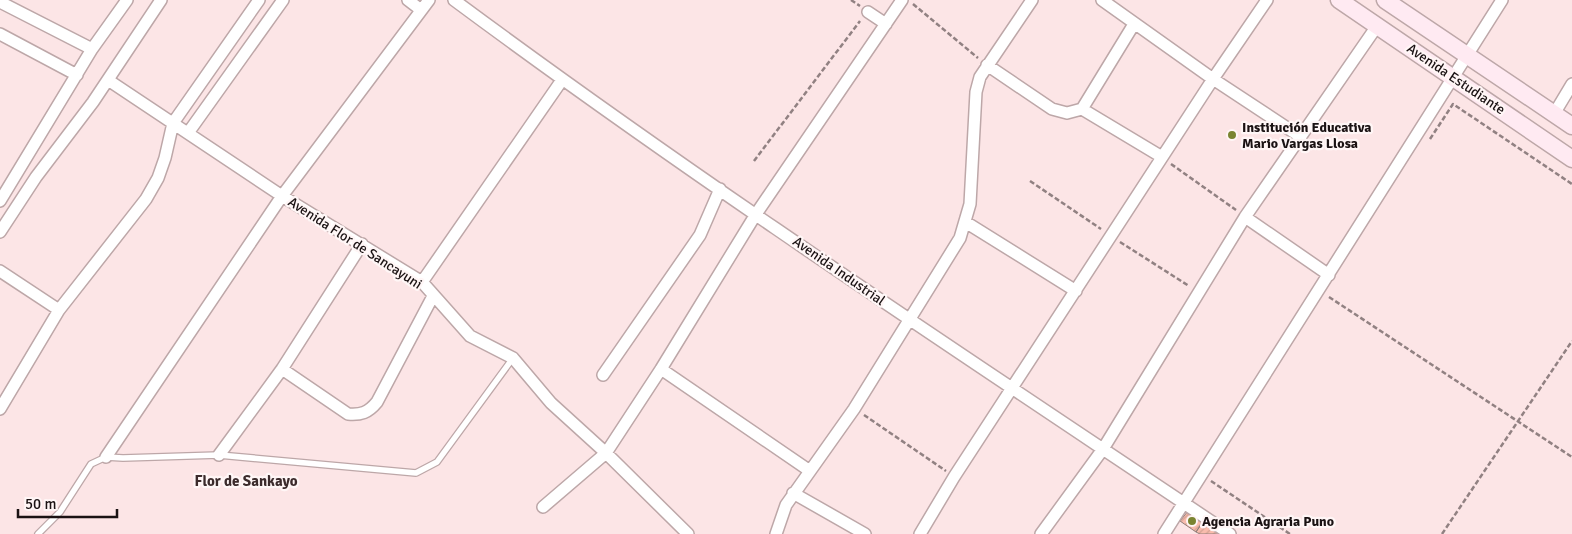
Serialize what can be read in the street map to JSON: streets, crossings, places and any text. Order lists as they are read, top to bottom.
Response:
{
  "streets": {
    "street": ["Avenida Estudiante", "Avenida Flor de Sancayuni", "Avenida Industrial"]
  },
  "districts": ["Flor de Sankayo"],
  "places": ["Institución Educativa Mario Vargas Llosa", "Agencia Agraria Puno"],
  "scale_bar": "50 m"
}
